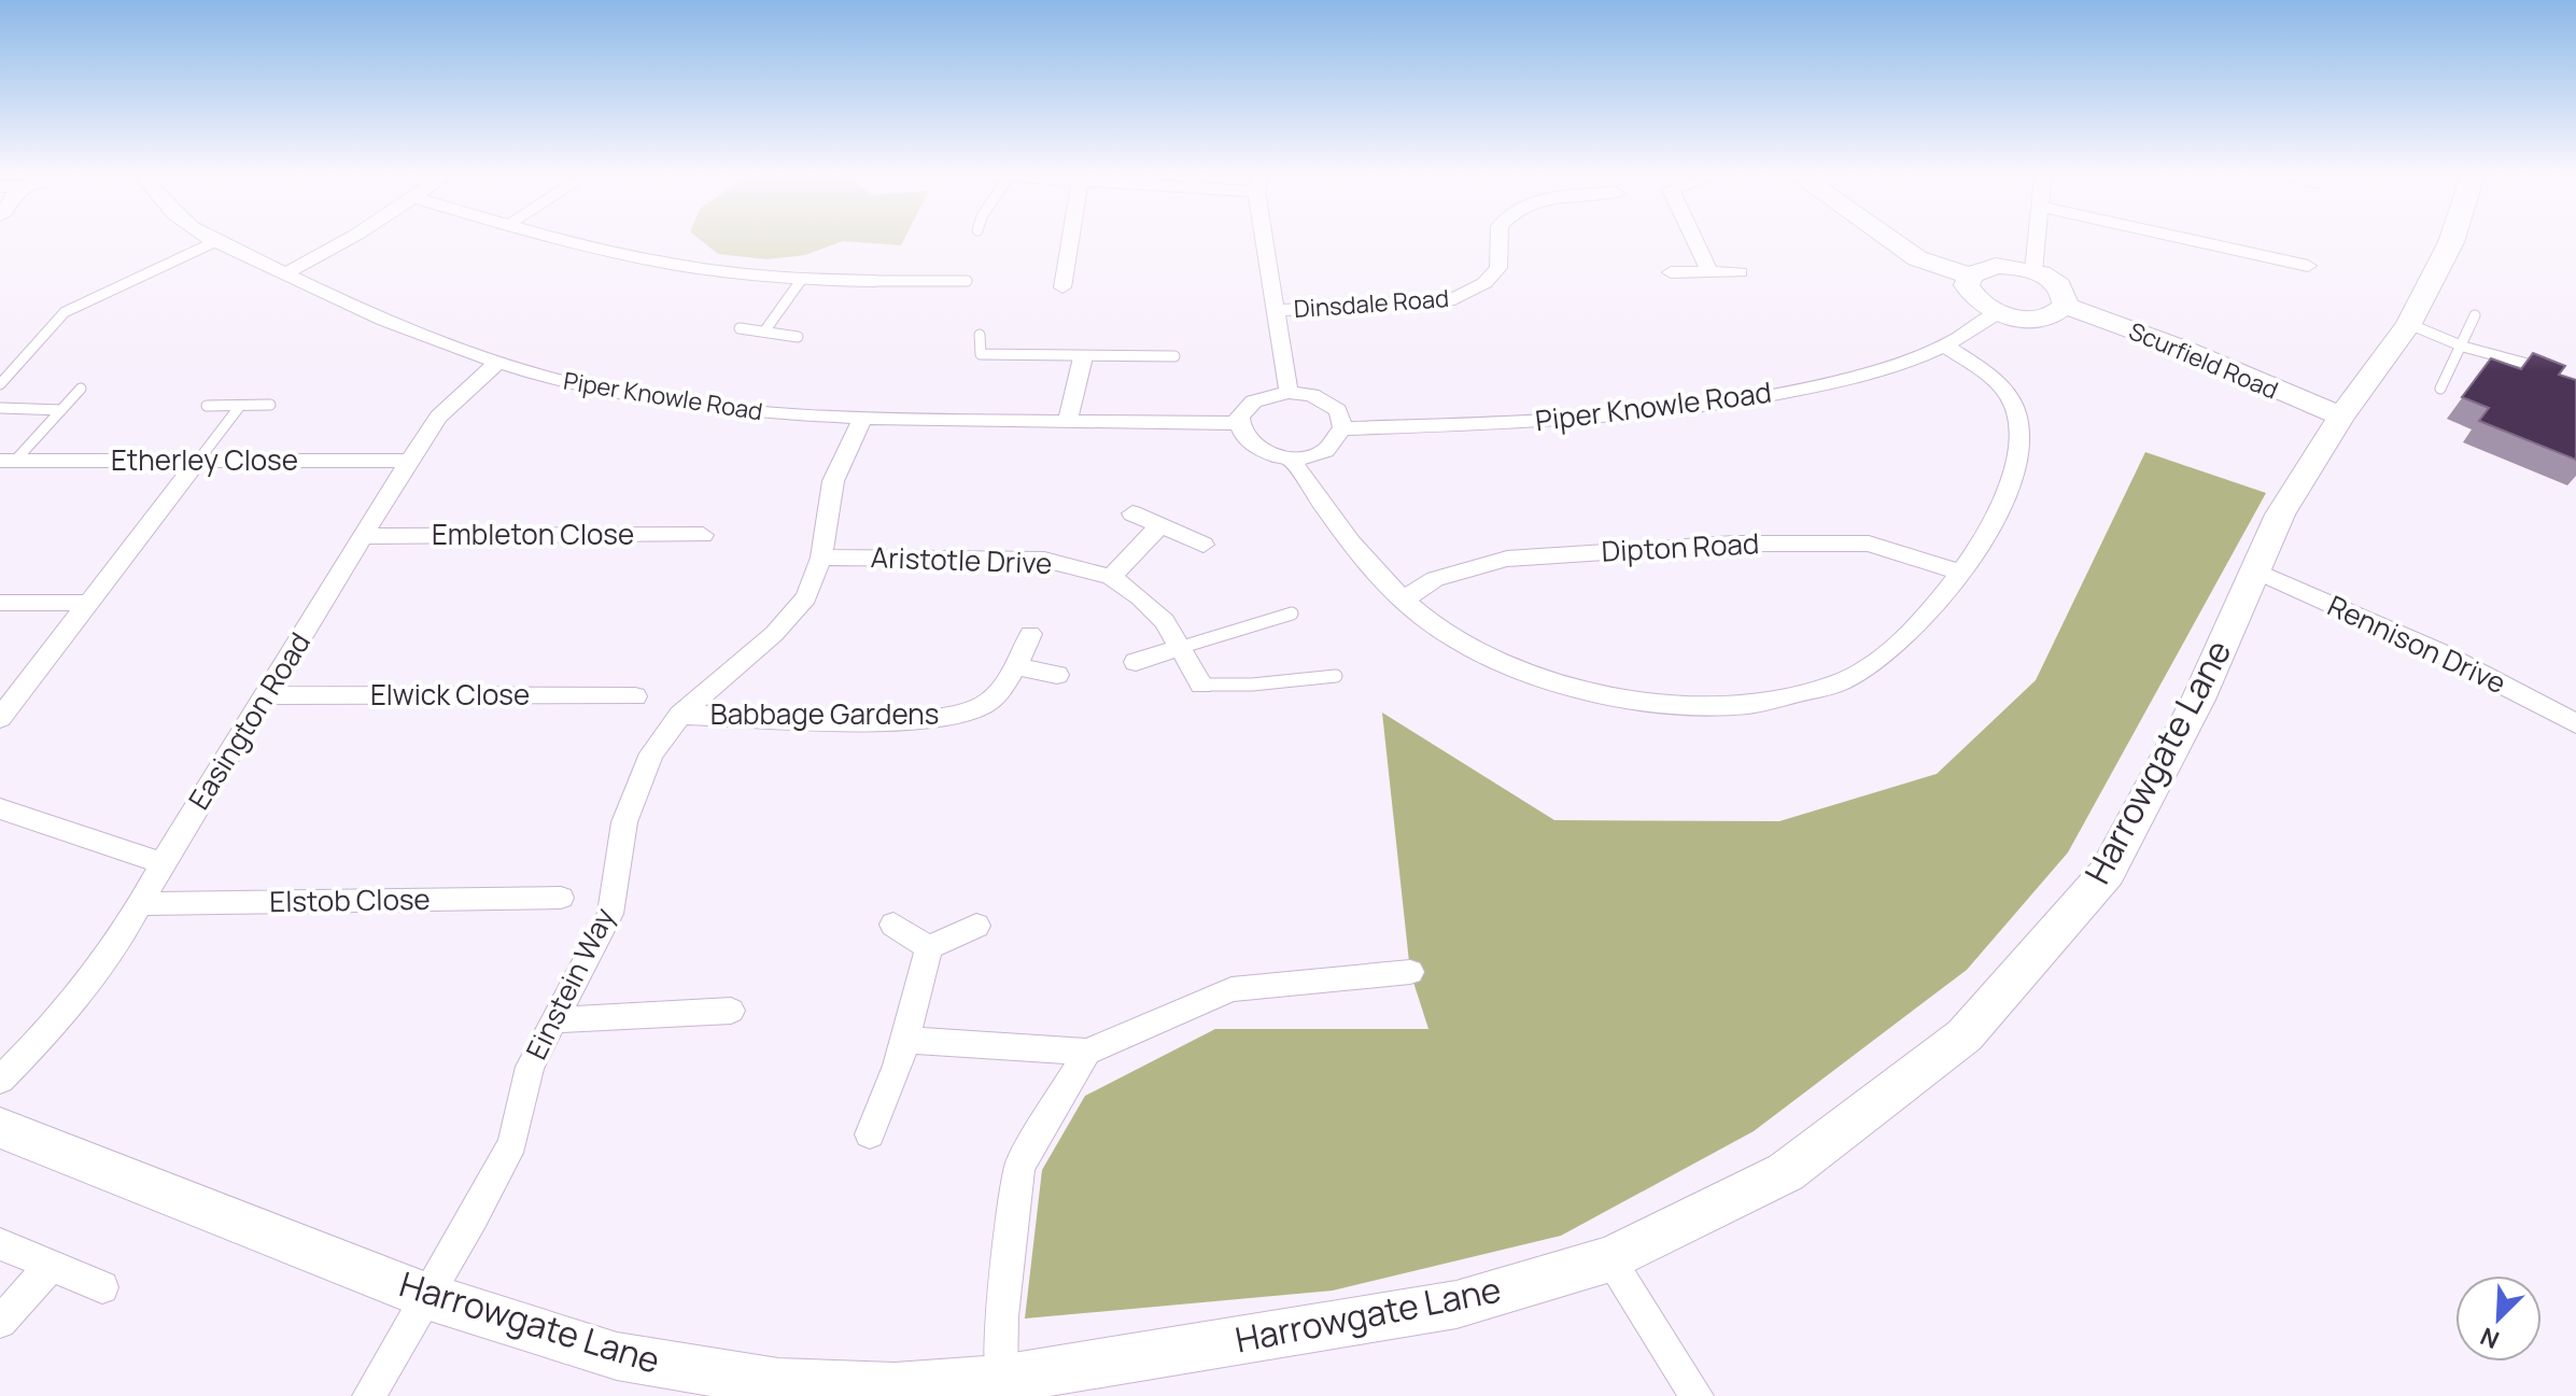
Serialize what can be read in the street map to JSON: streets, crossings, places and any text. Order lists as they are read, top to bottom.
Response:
{
  "streets": {
    "street": [
      "Dinsdale Road",
      "Scurfield Road",
      "Piper Knowle Road",
      "Etherley Close",
      "Embleton Close",
      "Dipton Road",
      "Aristotle Drive",
      "Rennison Drive",
      "Elwick Close",
      "Babbage Gardens",
      "Easington Road",
      "Harrowgate Lane",
      "Elstob Close",
      "Einstein Way"
    ]
  },
  "crossings": [
    ["Scurfield Road", "Harrowgate Lane"],
    ["Piper Knowle Road", "Easington Road"],
    ["Piper Knowle Road", "Einstein Way"],
    ["Etherley Close", "Easington Road"],
    ["Embleton Close", "Easington Road"],
    ["Aristotle Drive", "Einstein Way"],
    ["Rennison Drive", "Harrowgate Lane"],
    ["Elwick Close", "Easington Road"],
    ["Babbage Gardens", "Einstein Way"],
    ["Easington Road", "Elstob Close"],
    ["Harrowgate Lane", "Einstein Way"]
  ],
  "north": "bottom left"
}
